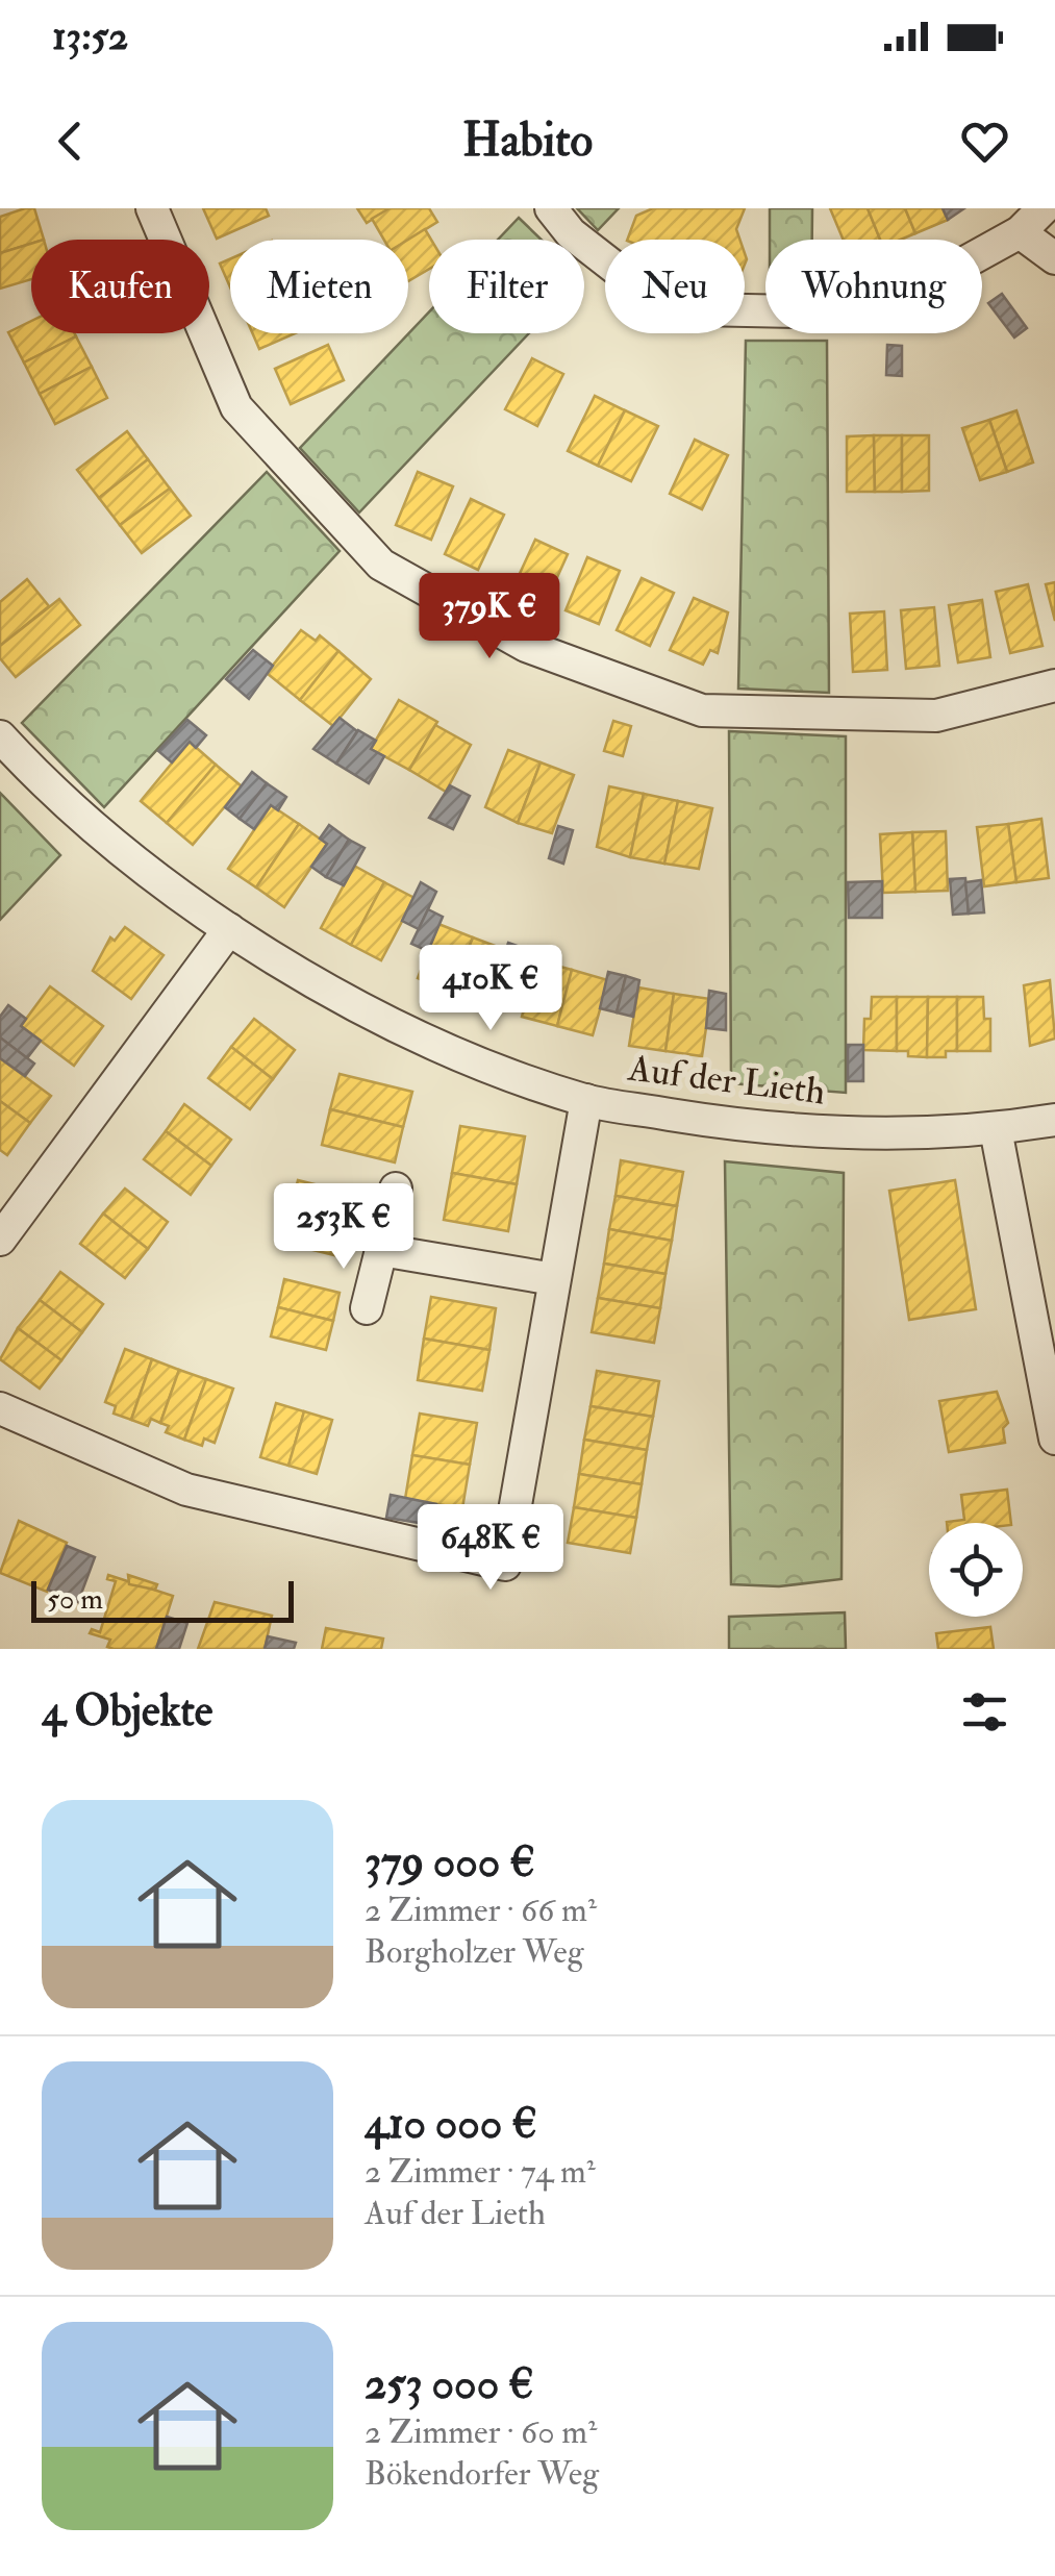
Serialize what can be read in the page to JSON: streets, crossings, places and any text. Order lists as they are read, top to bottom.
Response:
{
  "streets": {
    "street": ["Auf der Lieth"]
  },
  "scale_bar": "50 m",
  "page": {
    "status": "13:52",
    "header": "Habito",
    "chip": [
      "Kaufen",
      "Mieten",
      "Filter",
      "Neu",
      "Wohnung"
    ],
    "price": [
      "379K €",
      "410K €",
      "253K €",
      "648K €"
    ],
    "scale": "50 m",
    "heading": "4 Objekte",
    "list": [
      {
        "name": "379 000 €",
        "note": "2 Zimmer · 66 m² · Borgholzer Weg"
      },
      {
        "name": "410 000 €",
        "note": "2 Zimmer · 74 m² · Auf der Lieth"
      },
      {
        "name": "253 000 €",
        "note": "2 Zimmer · 60 m² · Bökendorfer Weg"
      }
    ]
  }
}
